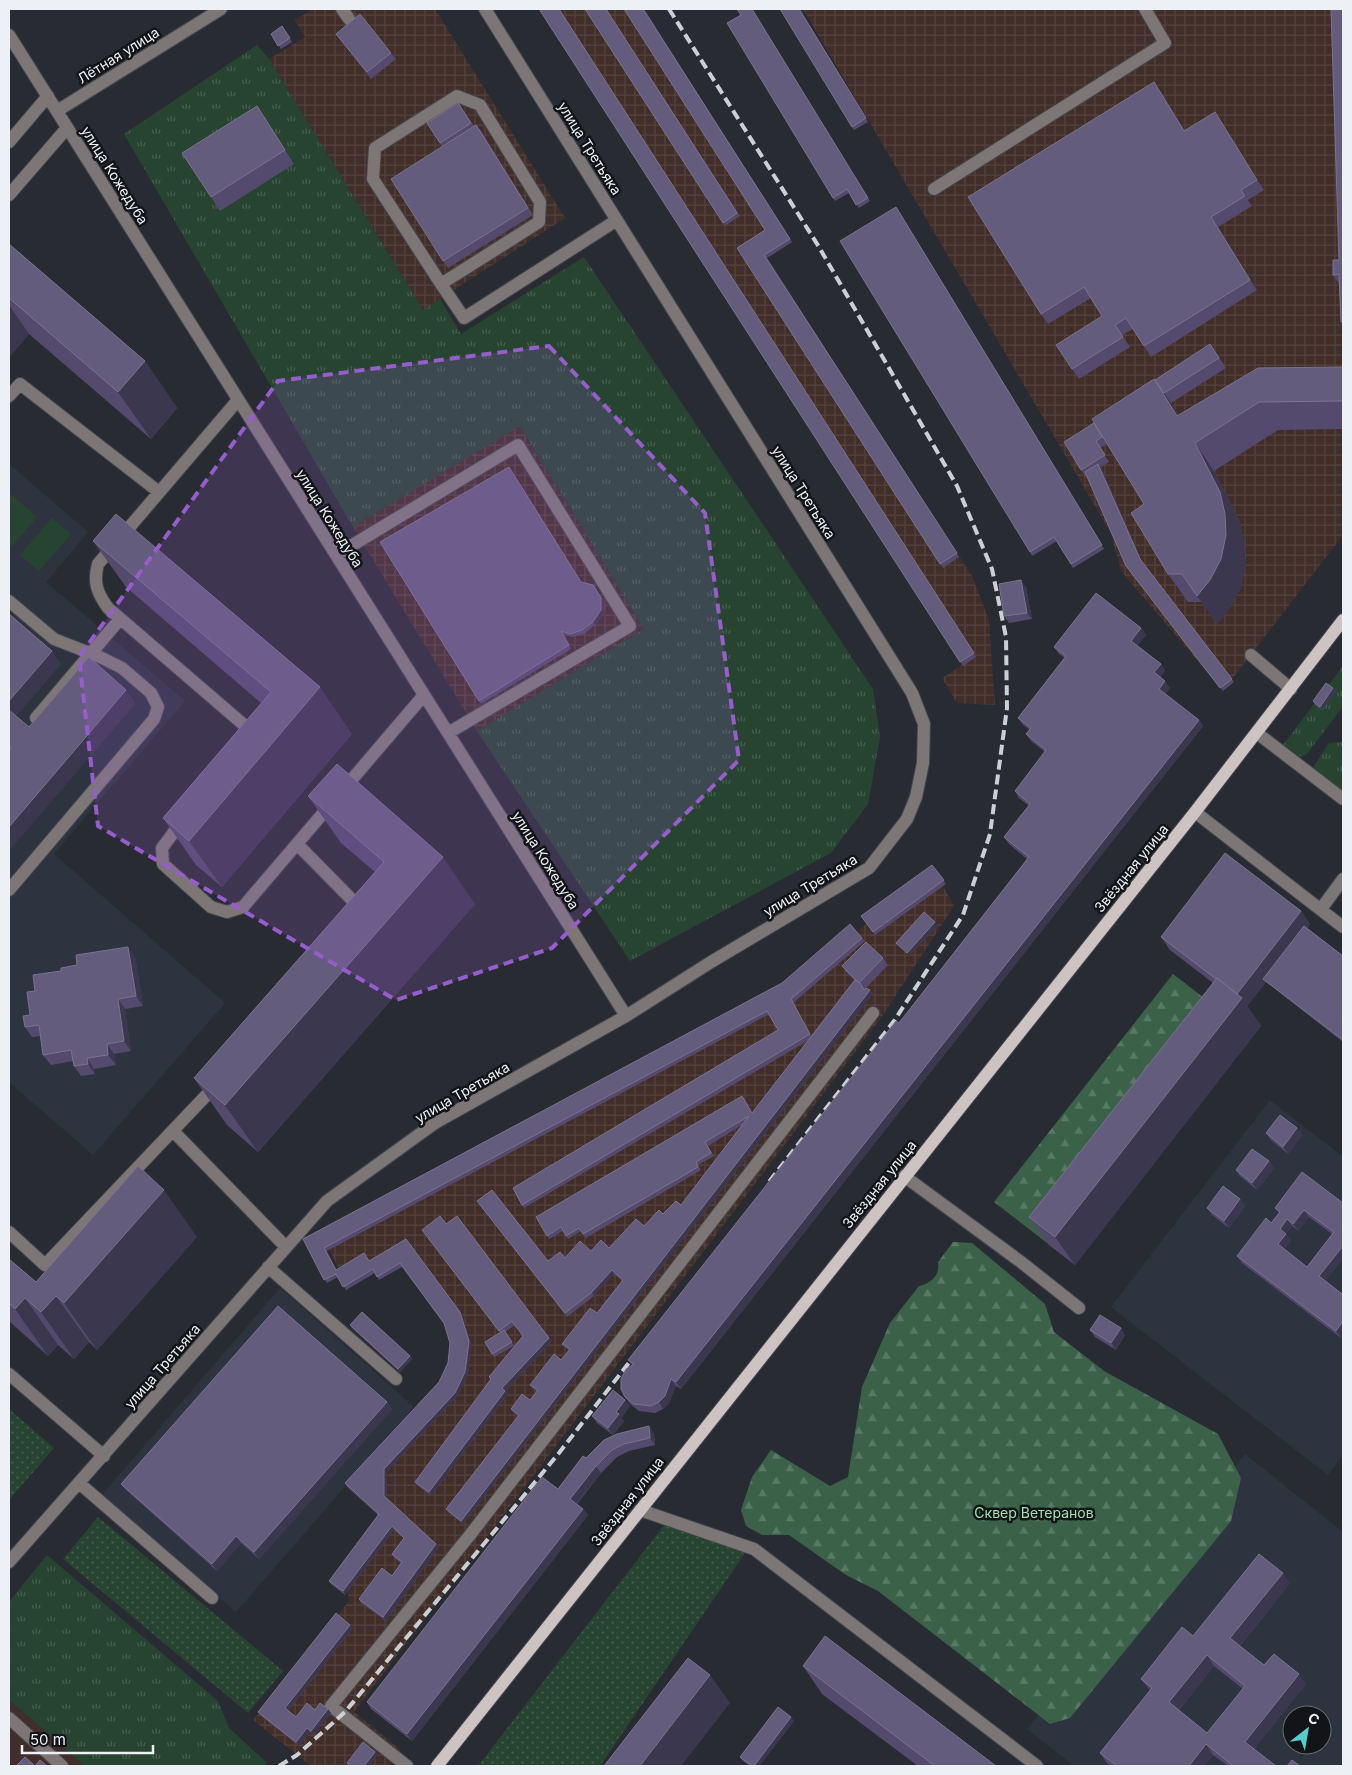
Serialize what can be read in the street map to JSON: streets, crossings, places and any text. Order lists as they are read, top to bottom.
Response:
{
  "streets": {
    "main road": ["Звёздная улица"],
    "street": ["Лётная улица", "улица Третьяка", "улица Кожедуба"]
  },
  "crossings": [
    ["Лётная улица", "улица Кожедуба"],
    ["улица Третьяка", "улица Кожедуба"]
  ],
  "parks": ["Сквер Ветеранов"],
  "scale_bar": "50 m",
  "north": "top right"
}
